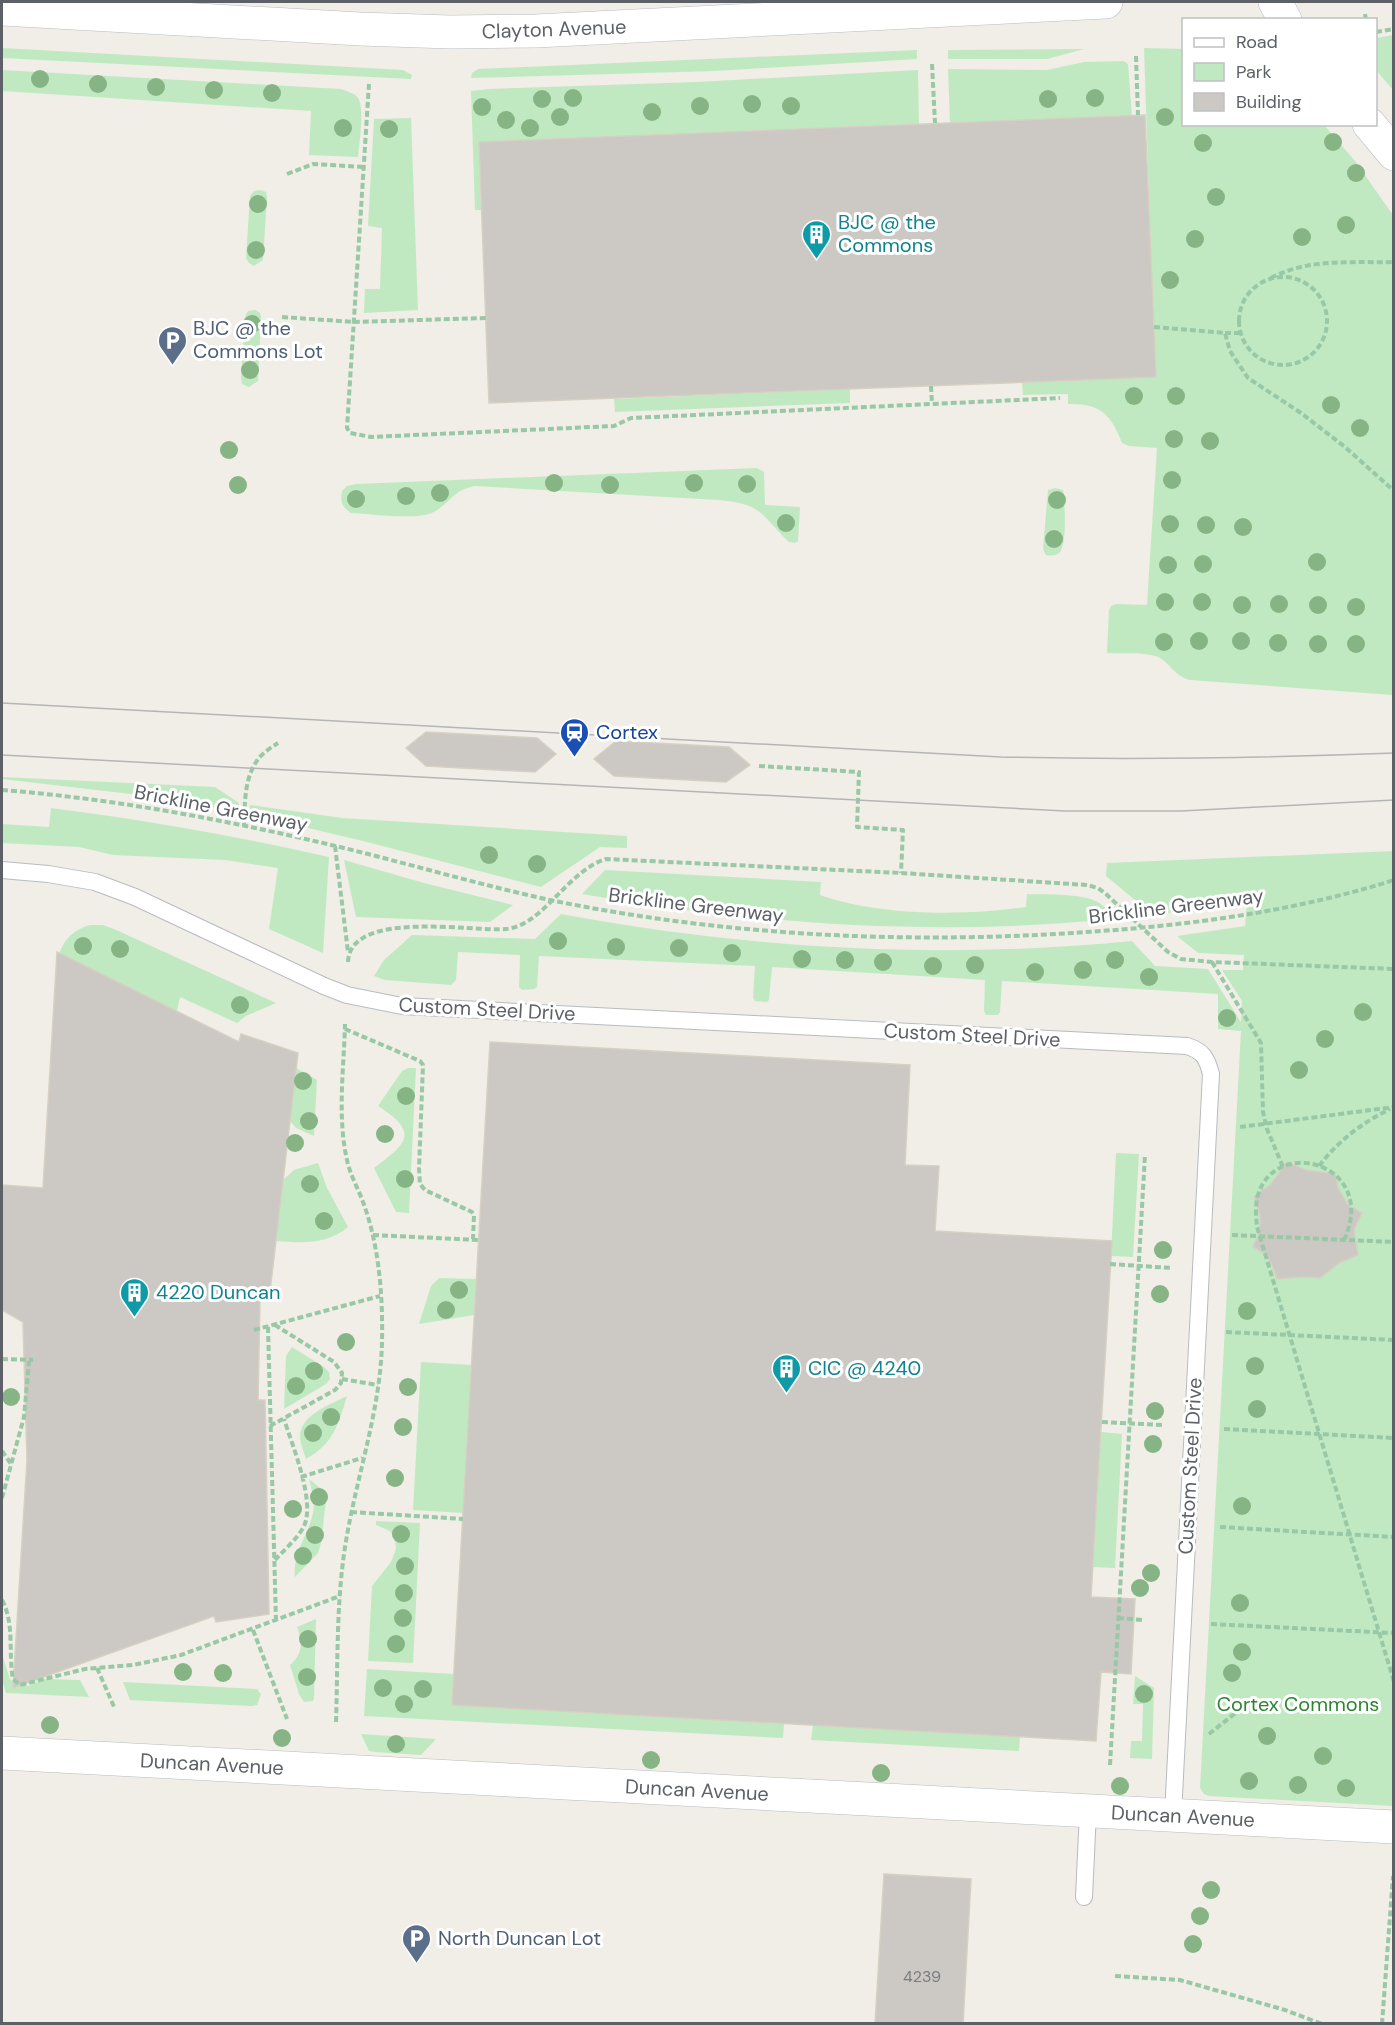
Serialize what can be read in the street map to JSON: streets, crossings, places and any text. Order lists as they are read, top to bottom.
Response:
{
  "streets": {
    "street": ["Clayton Avenue", "Duncan Avenue"],
    "lane": ["Custom Steel Drive"],
    "path": ["Brickline Greenway"]
  },
  "crossings": [
    ["Custom Steel Drive", "Duncan Avenue"]
  ],
  "parks": ["Cortex Commons"],
  "places": {
    "building": ["BJC @ the Commons", "4220 Duncan", "CIC @ 4240"],
    "parking": ["BJC @ the Commons Lot", "North Duncan Lot"],
    "station": ["Cortex"]
  },
  "house_numbers": ["4239"],
  "legend": ["Road", "Park", "Building"]
}
